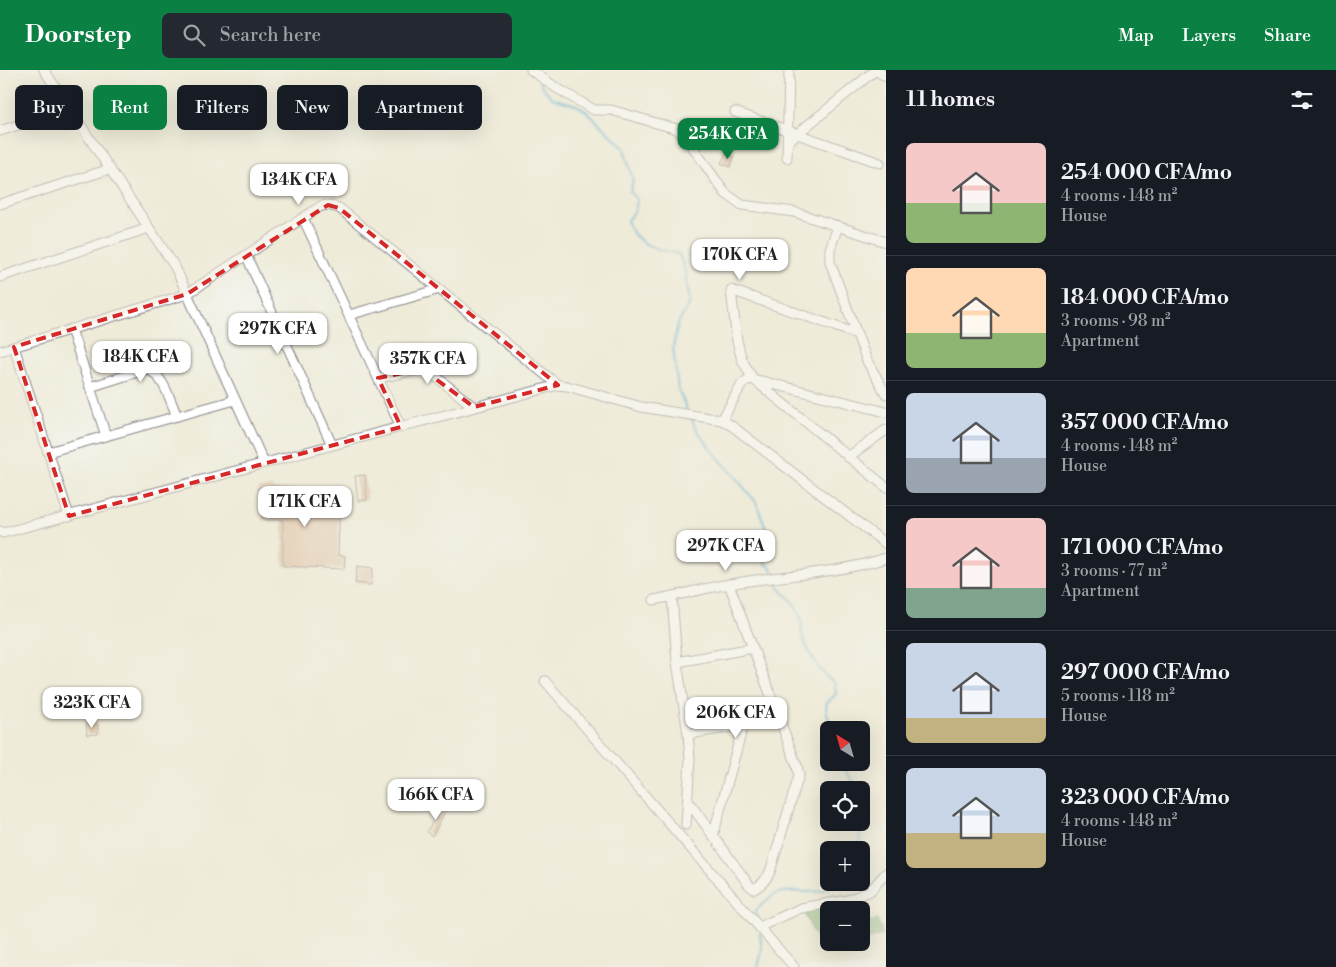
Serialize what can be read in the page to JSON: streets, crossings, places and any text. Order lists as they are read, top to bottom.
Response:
{
  "north": "top left",
  "page": {
    "header": "Doorstep",
    "search": "Search here",
    "nav": ["Map", "Layers", "Share"],
    "heading": "11 homes",
    "chip": [
      "Buy",
      "Rent",
      "Filters",
      "New",
      "Apartment"
    ],
    "price": [
      "254K CFA",
      "134K CFA",
      "170K CFA",
      "297K CFA",
      "184K CFA",
      "357K CFA",
      "171K CFA",
      "297K CFA",
      "323K CFA",
      "206K CFA",
      "166K CFA"
    ],
    "list": [
      {
        "name": "254 000 CFA/mo",
        "note": "4 rooms · 148 m² · House"
      },
      {
        "name": "184 000 CFA/mo",
        "note": "3 rooms · 98 m² · Apartment"
      },
      {
        "name": "357 000 CFA/mo",
        "note": "4 rooms · 148 m² · House"
      },
      {
        "name": "171 000 CFA/mo",
        "note": "3 rooms · 77 m² · Apartment"
      },
      {
        "name": "297 000 CFA/mo",
        "note": "5 rooms · 118 m² · House"
      },
      {
        "name": "323 000 CFA/mo",
        "note": "4 rooms · 148 m² · House"
      }
    ],
    "map_buttons": ["+", "−"]
  }
}
